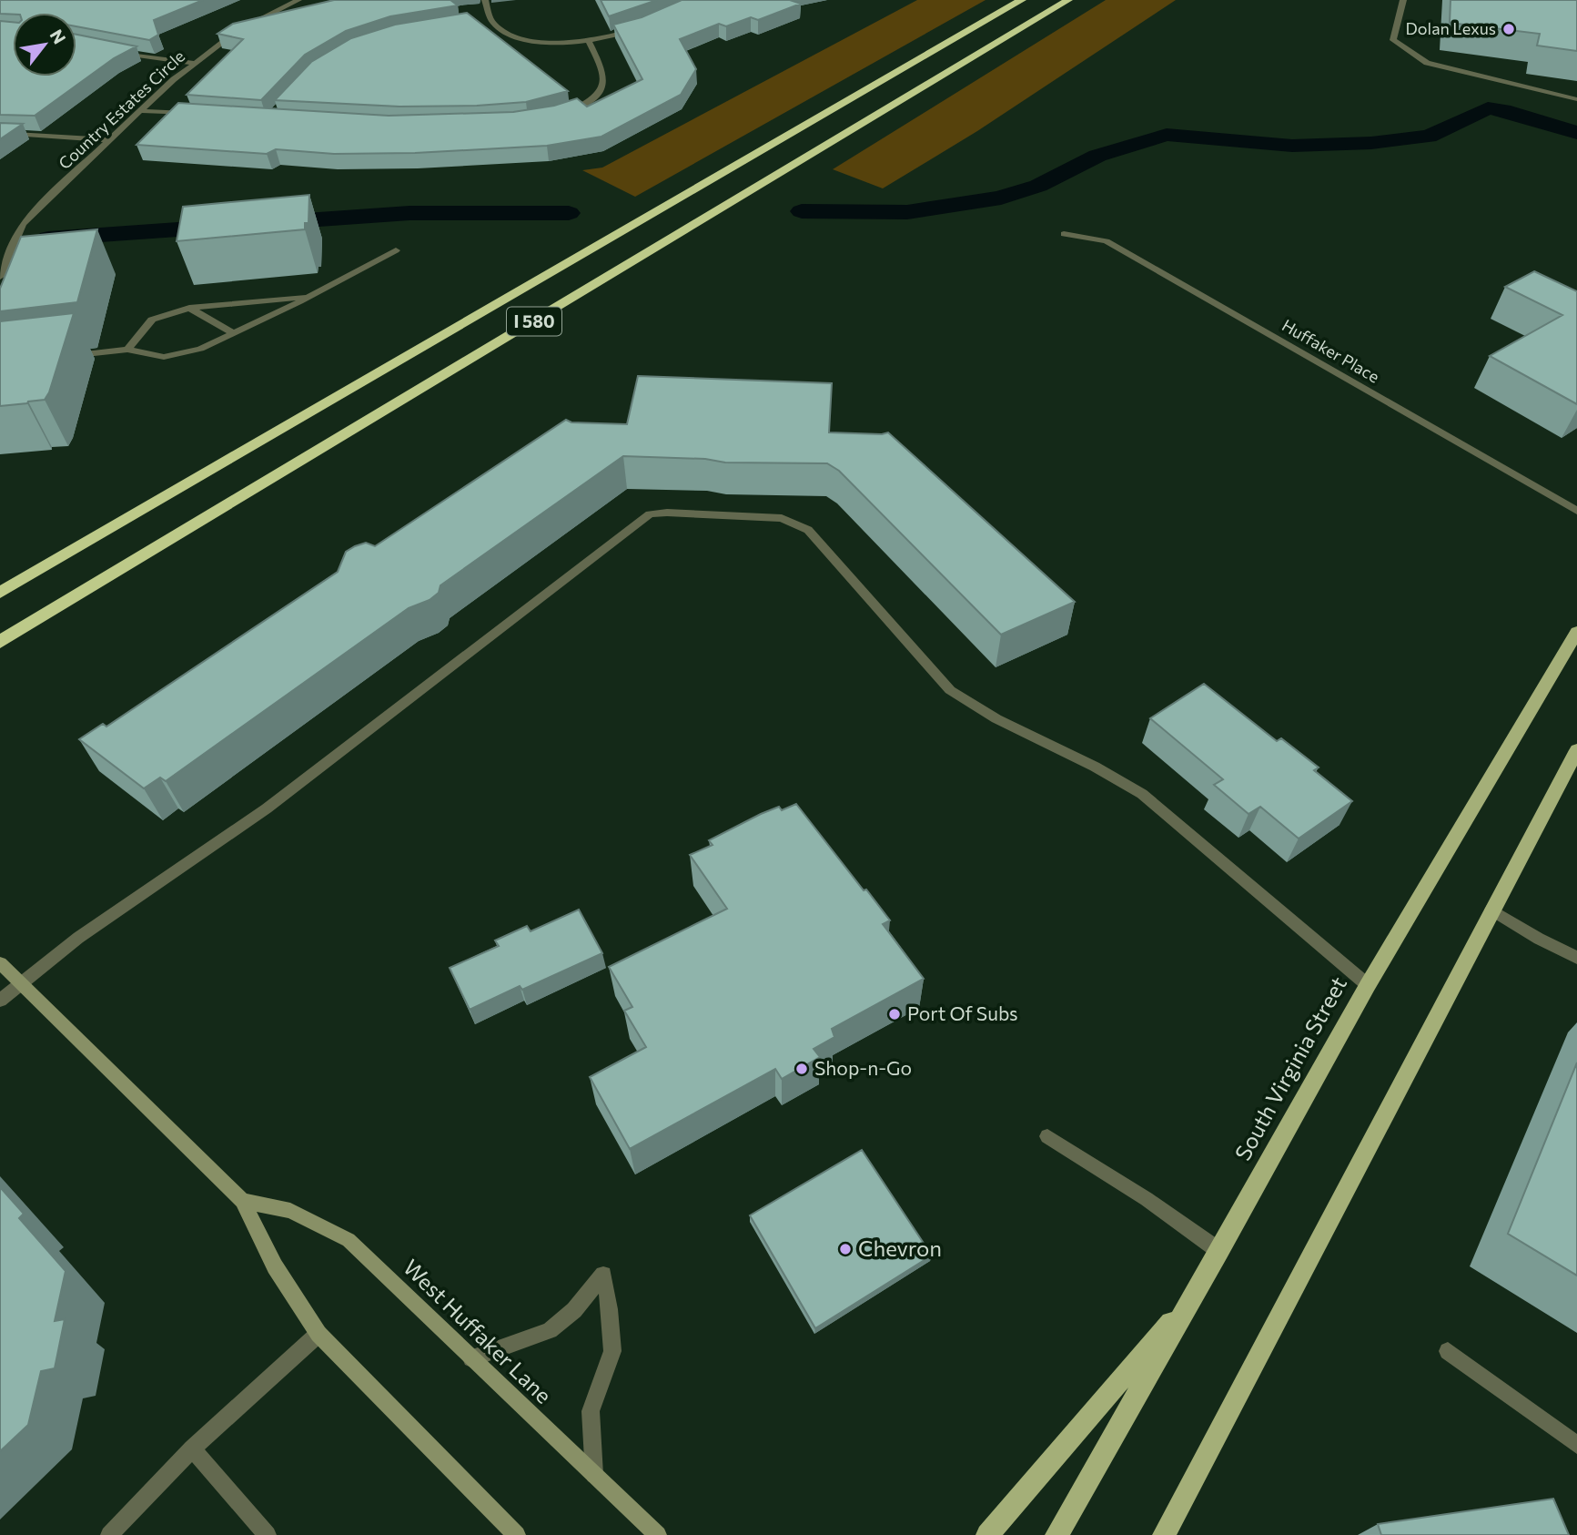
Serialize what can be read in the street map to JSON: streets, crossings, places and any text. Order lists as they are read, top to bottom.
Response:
{
  "streets": {
    "highway": ["I 580"],
    "main road": ["South Virginia Street"],
    "street": ["Country Estates Circle", "Huffaker Place", "West Huffaker Lane"]
  },
  "places": [
    "Dolan Lexus",
    "Port Of Subs",
    "Shop-n-Go",
    "Chevron"
  ],
  "north": "top right"
}
